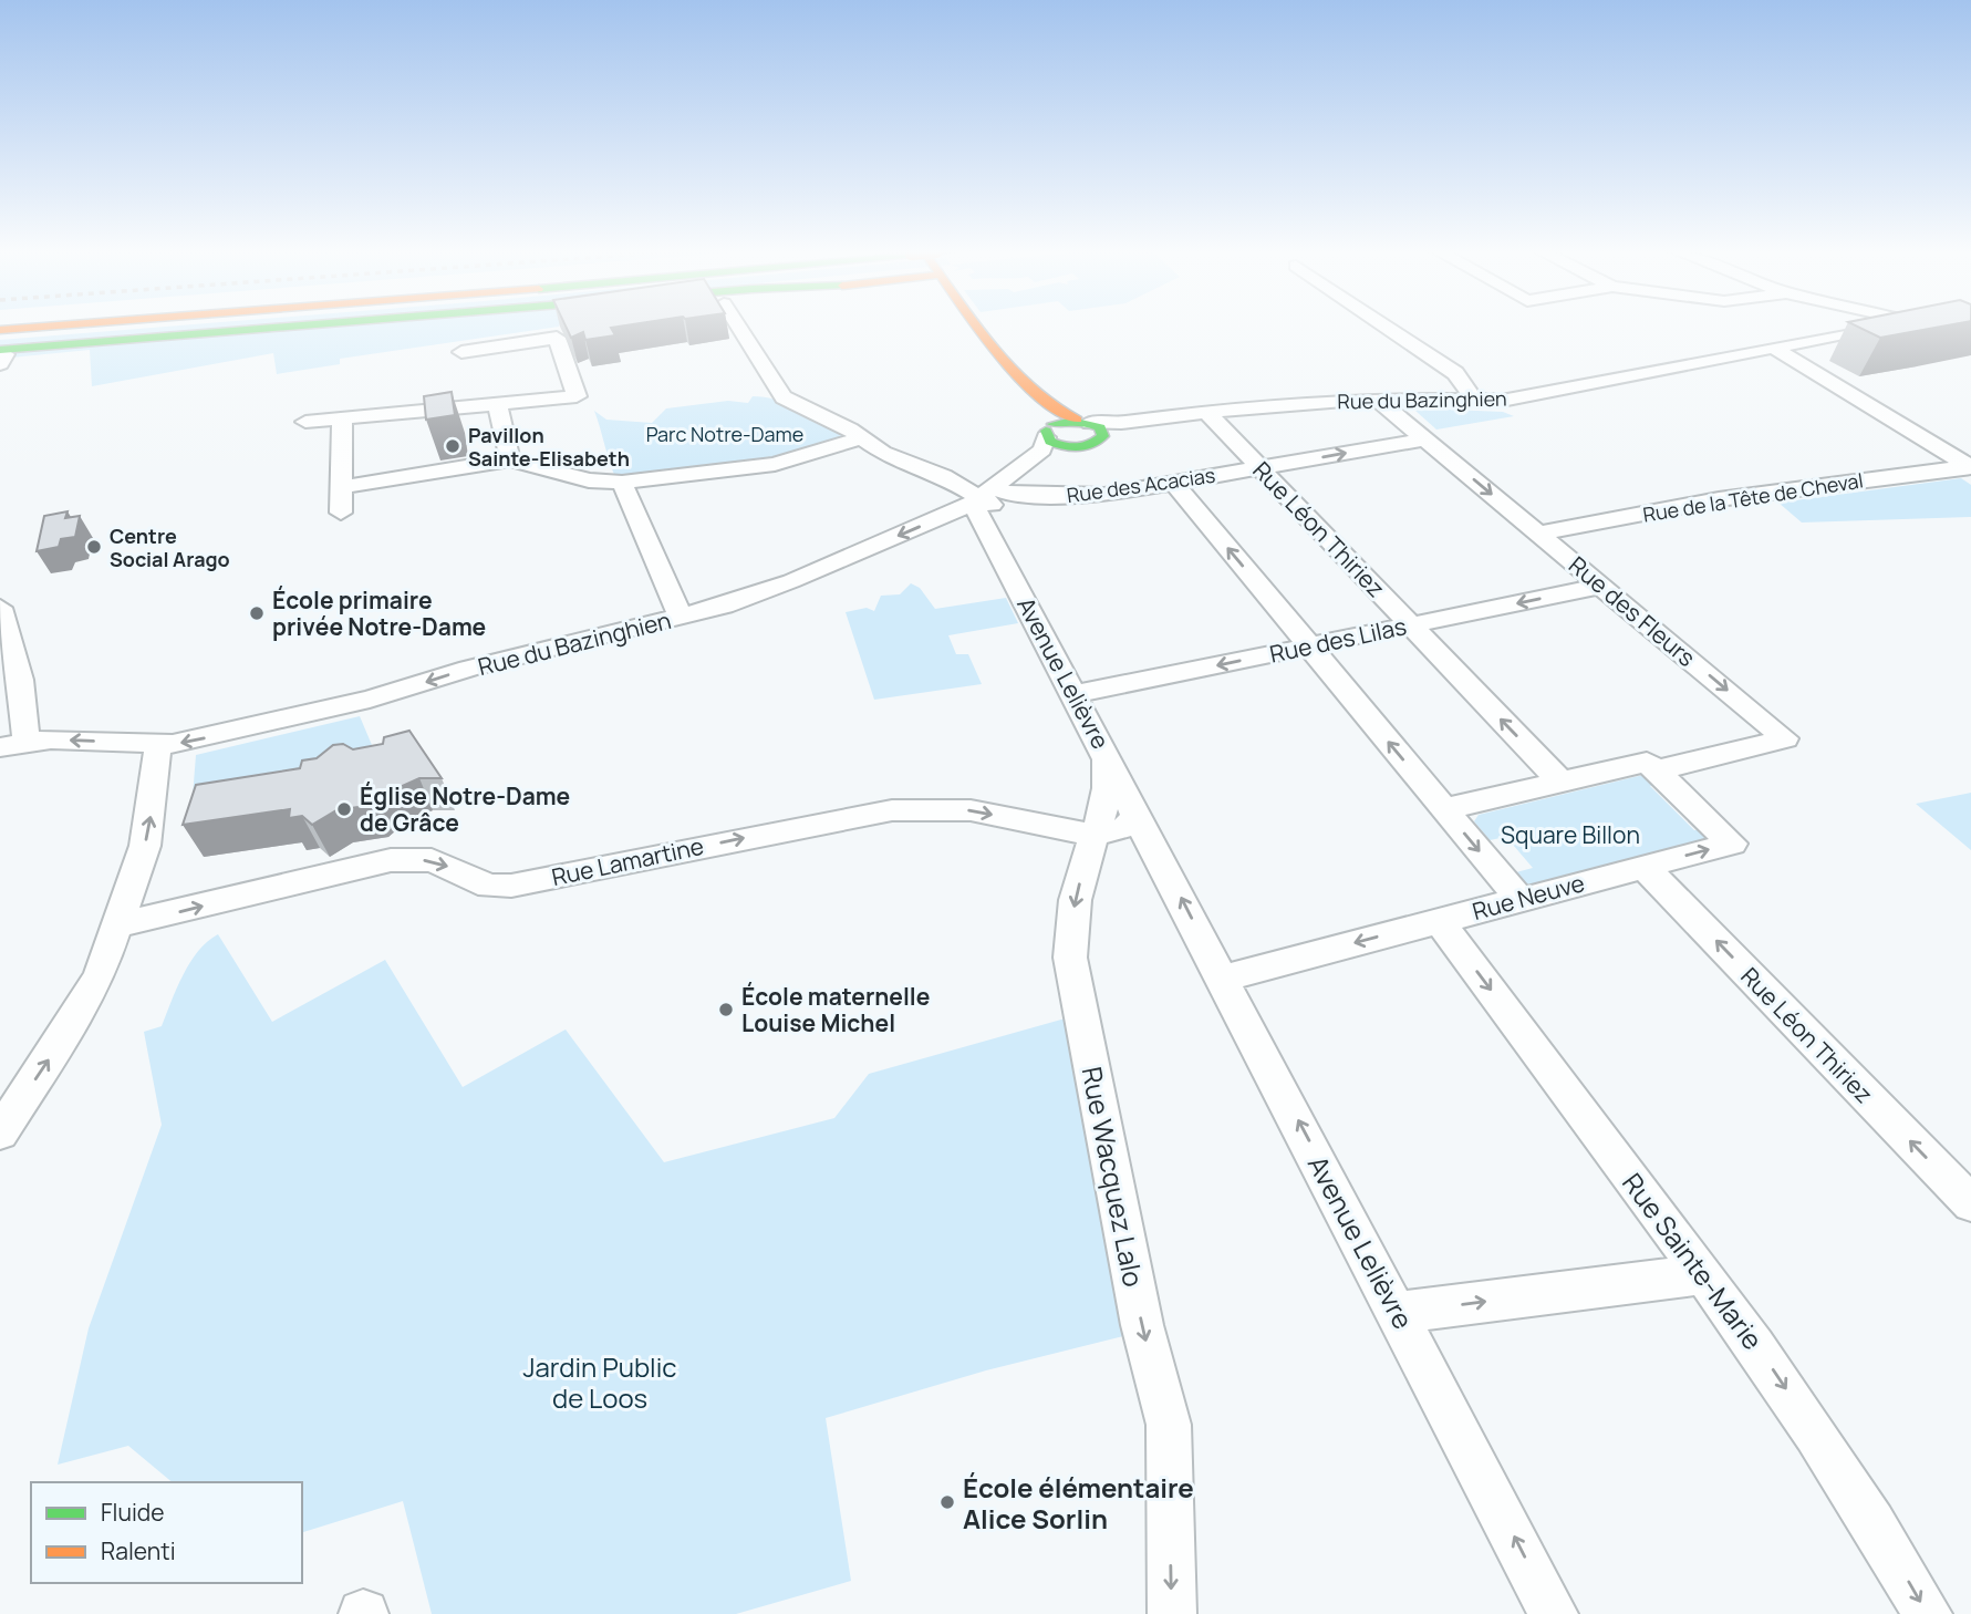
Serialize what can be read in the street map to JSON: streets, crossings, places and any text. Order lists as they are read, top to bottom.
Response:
{
  "streets": {
    "street": [
      "Rue du Bazinghien",
      "Rue des Acacias",
      "Rue de la Tête de Cheval",
      "Rue Léon Thiriez",
      "Rue des Fleurs",
      "Rue des Lilas",
      "Avenue Lelièvre",
      "Rue Lamartine",
      "Rue Neuve",
      "Rue Wacquez Lalo",
      "Rue Sainte-Marie"
    ]
  },
  "crossings": [
    ["Rue du Bazinghien", "Rue des Acacias"],
    ["Rue du Bazinghien", "Rue Léon Thiriez"],
    ["Rue du Bazinghien", "Rue des Fleurs"],
    ["Rue du Bazinghien", "Avenue Lelièvre"],
    ["Rue des Acacias", "Rue Léon Thiriez"],
    ["Rue des Acacias", "Rue des Fleurs"],
    ["Rue des Acacias", "Avenue Lelièvre"],
    ["Rue de la Tête de Cheval", "Rue des Fleurs"],
    ["Rue Léon Thiriez", "Rue des Lilas"],
    ["Rue Léon Thiriez", "Rue Neuve"],
    ["Rue des Fleurs", "Rue des Lilas"],
    ["Rue des Fleurs", "Rue Neuve"],
    ["Rue des Lilas", "Avenue Lelièvre"],
    ["Avenue Lelièvre", "Rue Lamartine"],
    ["Avenue Lelièvre", "Rue Neuve"],
    ["Avenue Lelièvre", "Rue Wacquez Lalo"],
    ["Rue Lamartine", "Rue Wacquez Lalo"],
    ["Rue Neuve", "Rue Sainte-Marie"]
  ],
  "one_way": [
    "Rue des Acacias",
    "Avenue Lelièvre",
    "Rue Lamartine",
    "Rue Wacquez Lalo",
    "Rue Sainte-Marie"
  ],
  "parks": ["Parc Notre-Dame", "Square Billon", "Jardin Public de Loos"],
  "places": [
    "Pavillon Sainte-Elisabeth",
    "Centre Social Arago",
    "École primaire privée Notre-Dame",
    "Église Notre-Dame de Grâce",
    "École maternelle Louise Michel",
    "École élémentaire Alice Sorlin"
  ],
  "legend": ["Fluide", "Ralenti"]
}
